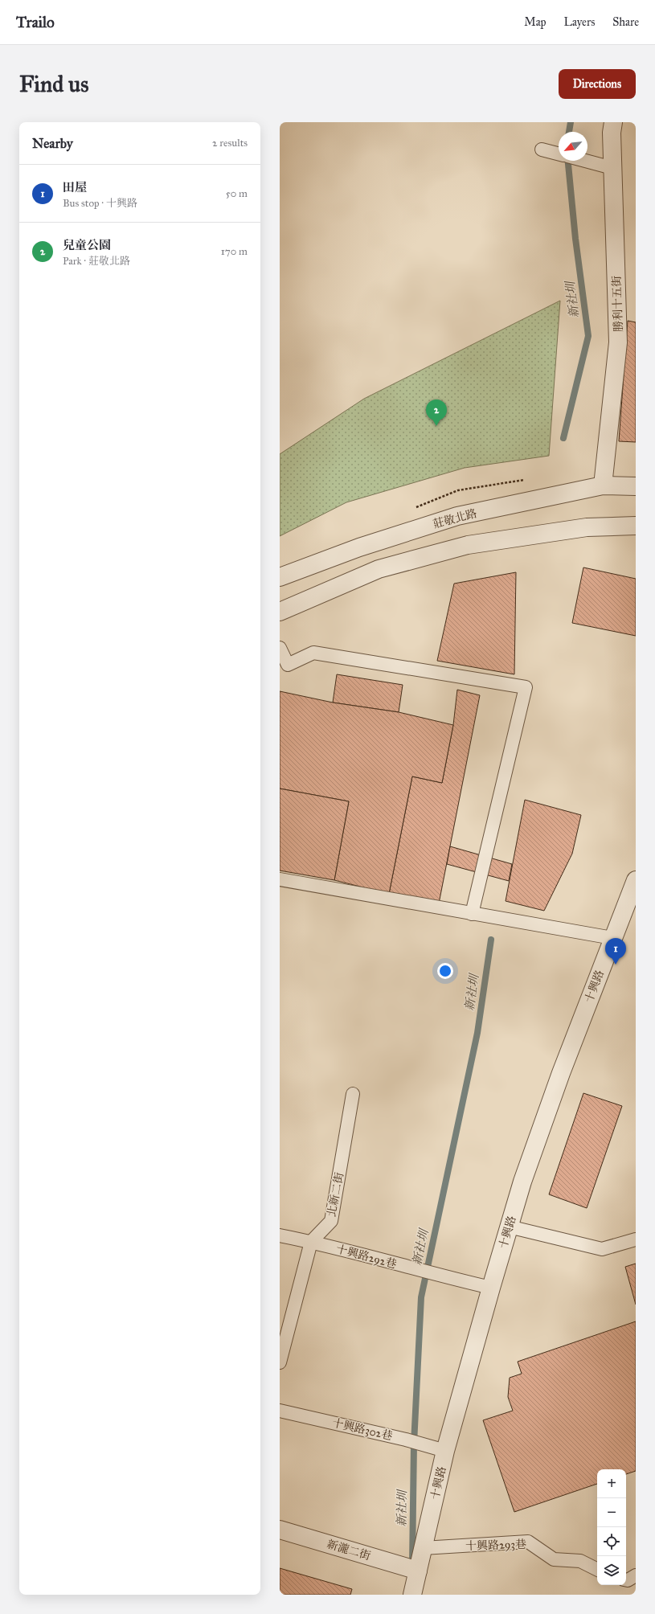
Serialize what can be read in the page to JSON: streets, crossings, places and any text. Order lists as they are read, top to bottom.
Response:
{
  "streets": {
    "street": [
      "勝利十五街",
      "莊敬北路",
      "十興路",
      "新瀧二街"
    ],
    "lane": [
      "北新二街",
      "十興路292巷",
      "十興路302巷",
      "十興路293巷"
    ]
  },
  "crossings": [
    ["勝利十五街", "莊敬北路"],
    ["十興路", "十興路292巷"],
    ["十興路", "十興路302巷"],
    ["十興路", "十興路293巷"],
    ["十興路", "新瀧二街"],
    ["北新二街", "十興路292巷"]
  ],
  "water": ["新社圳"],
  "north": "bottom left",
  "page": {
    "header": "Trailo",
    "nav": ["Map", "Layers", "Share"],
    "buttons": "Directions",
    "title": "Find us",
    "heading": ["Nearby", "2 results"],
    "list": [
      {
        "mark": "1",
        "name": "田屋",
        "note": "Bus stop · 十興路",
        "value": "50 m"
      },
      {
        "mark": "2",
        "name": "兒童公園",
        "note": "Park · 莊敬北路",
        "value": "170 m"
      }
    ],
    "pins": ["2", "1"],
    "map_buttons": ["+", "−"]
  }
}
